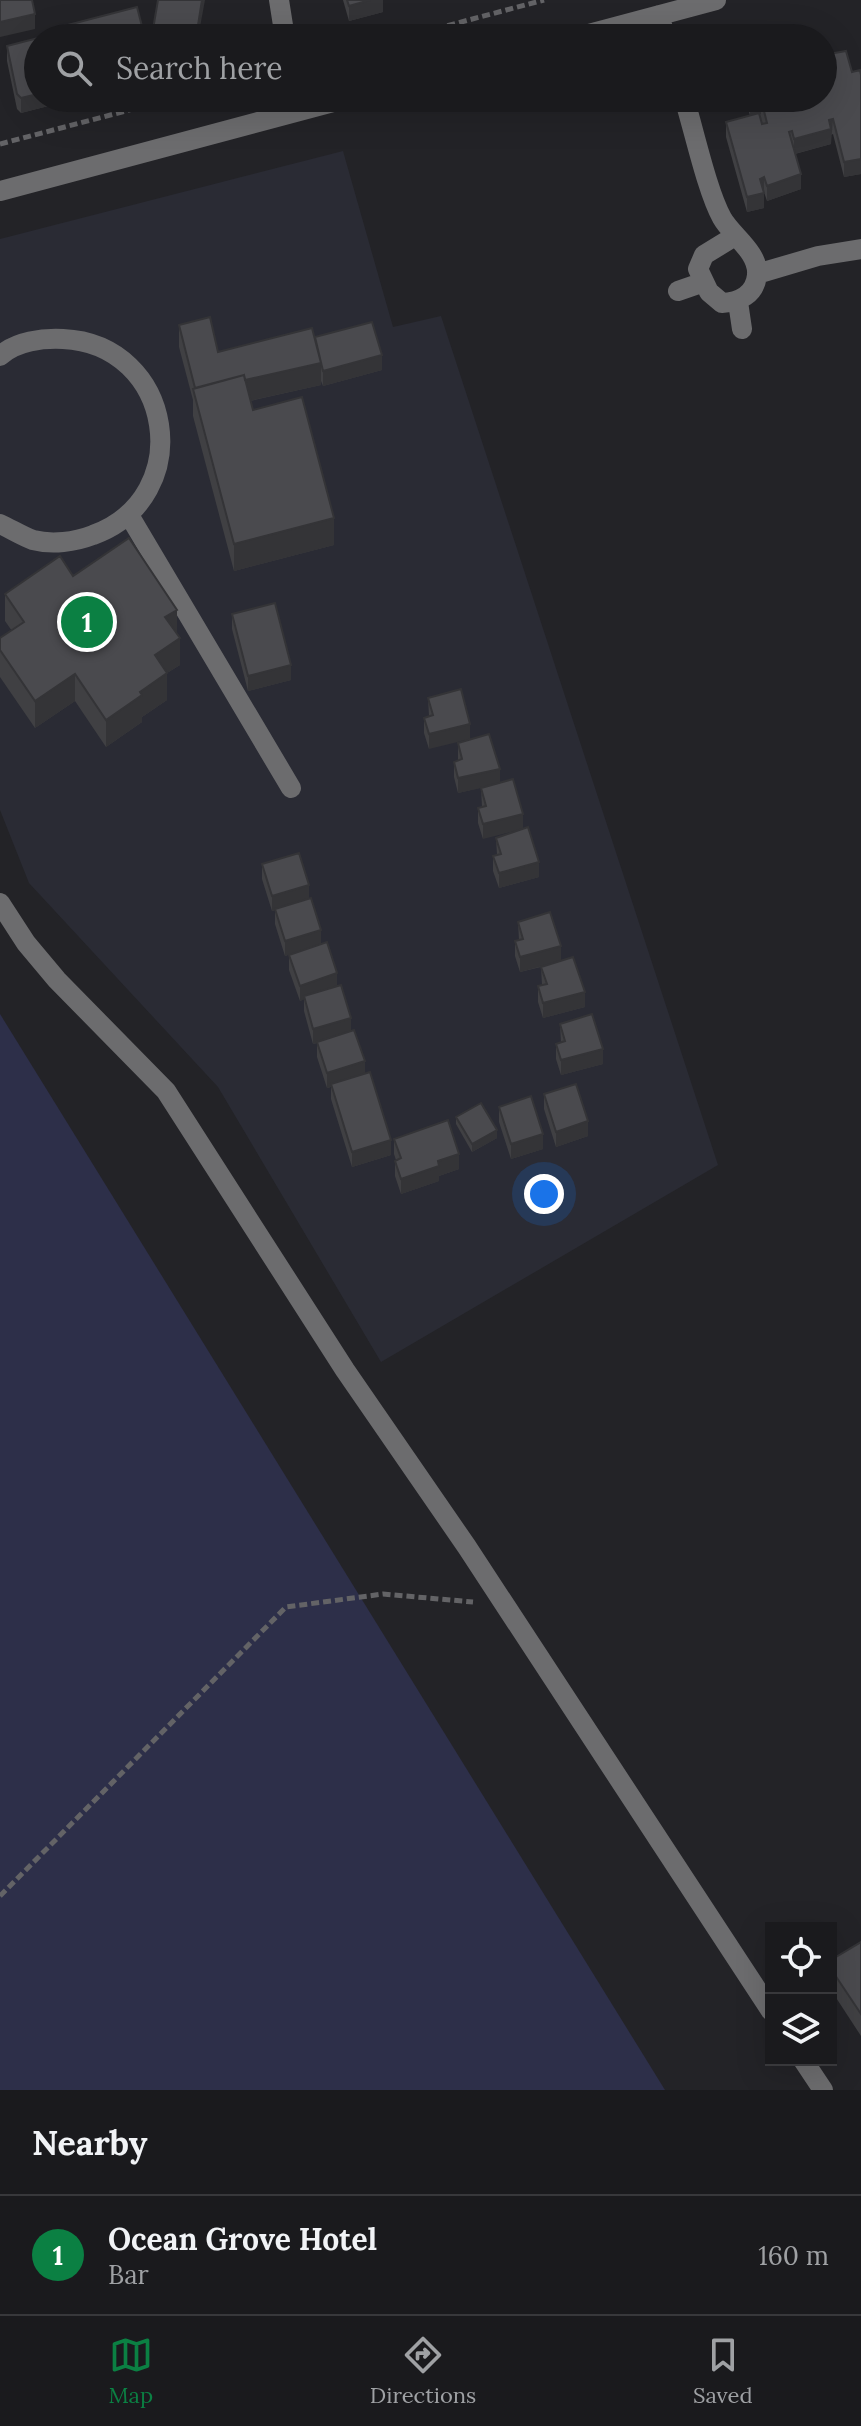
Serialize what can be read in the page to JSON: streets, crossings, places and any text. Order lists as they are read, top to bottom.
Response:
{
  "page": {
    "search": "Search here",
    "pins": "1",
    "heading": "Nearby",
    "list": [
      {
        "mark": "1",
        "name": "Ocean Grove Hotel",
        "note": "Bar",
        "value": "160 m"
      }
    ],
    "nav": ["Map", "Directions", "Saved"]
  }
}
